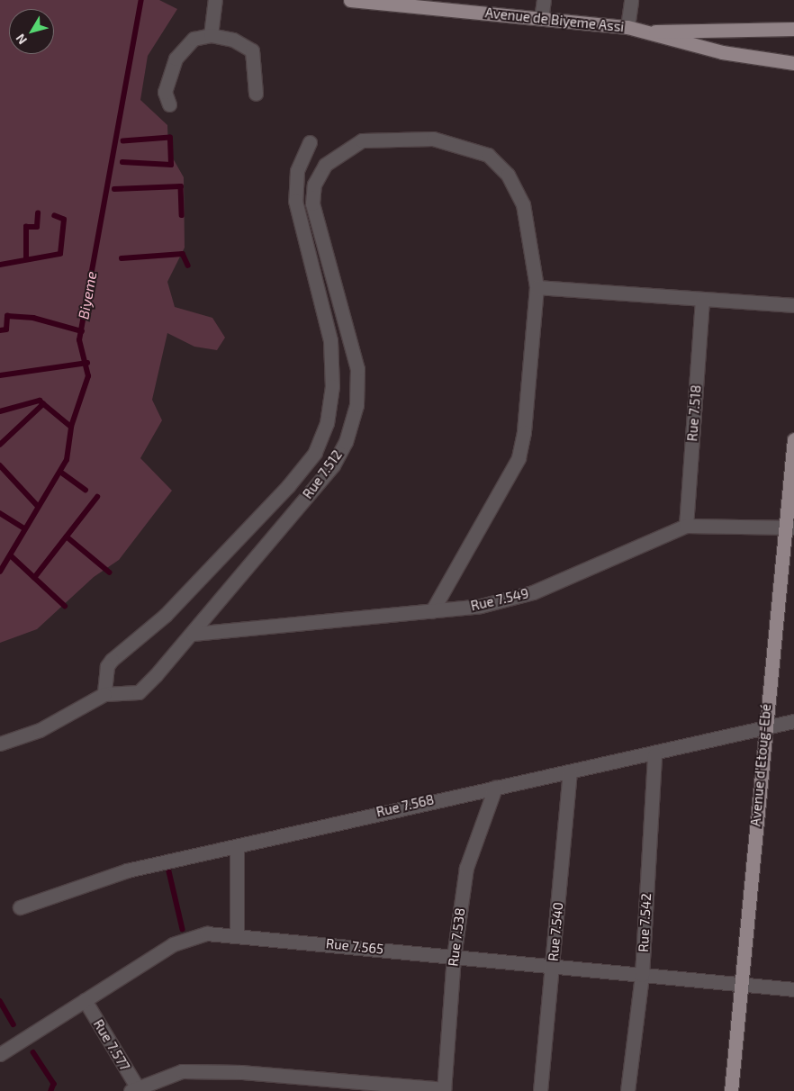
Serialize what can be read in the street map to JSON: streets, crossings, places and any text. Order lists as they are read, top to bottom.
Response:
{
  "streets": {
    "main road": ["Avenue de Biyeme Assi", "Avenue d'Etoug-Ebé"],
    "street": [
      "Rue 7.518",
      "Rue 7.512",
      "Rue 7.549",
      "Rue 7.568",
      "Rue 7.542",
      "Rue 7.540",
      "Rue 7.538",
      "Rue 7.565",
      "Rue 7.577"
    ]
  },
  "crossings": [
    ["Rue 7.518", "Rue 7.549"],
    ["Rue 7.512", "Rue 7.549"],
    ["Rue 7.549", "Avenue d'Etoug-Ebé"],
    ["Avenue d'Etoug-Ebé", "Rue 7.568"],
    ["Avenue d'Etoug-Ebé", "Rue 7.565"],
    ["Rue 7.568", "Rue 7.542"],
    ["Rue 7.568", "Rue 7.540"],
    ["Rue 7.568", "Rue 7.538"],
    ["Rue 7.542", "Rue 7.565"],
    ["Rue 7.540", "Rue 7.565"],
    ["Rue 7.538", "Rue 7.565"],
    ["Rue 7.565", "Rue 7.577"]
  ],
  "water": ["Biyeme"],
  "north": "bottom left"
}
